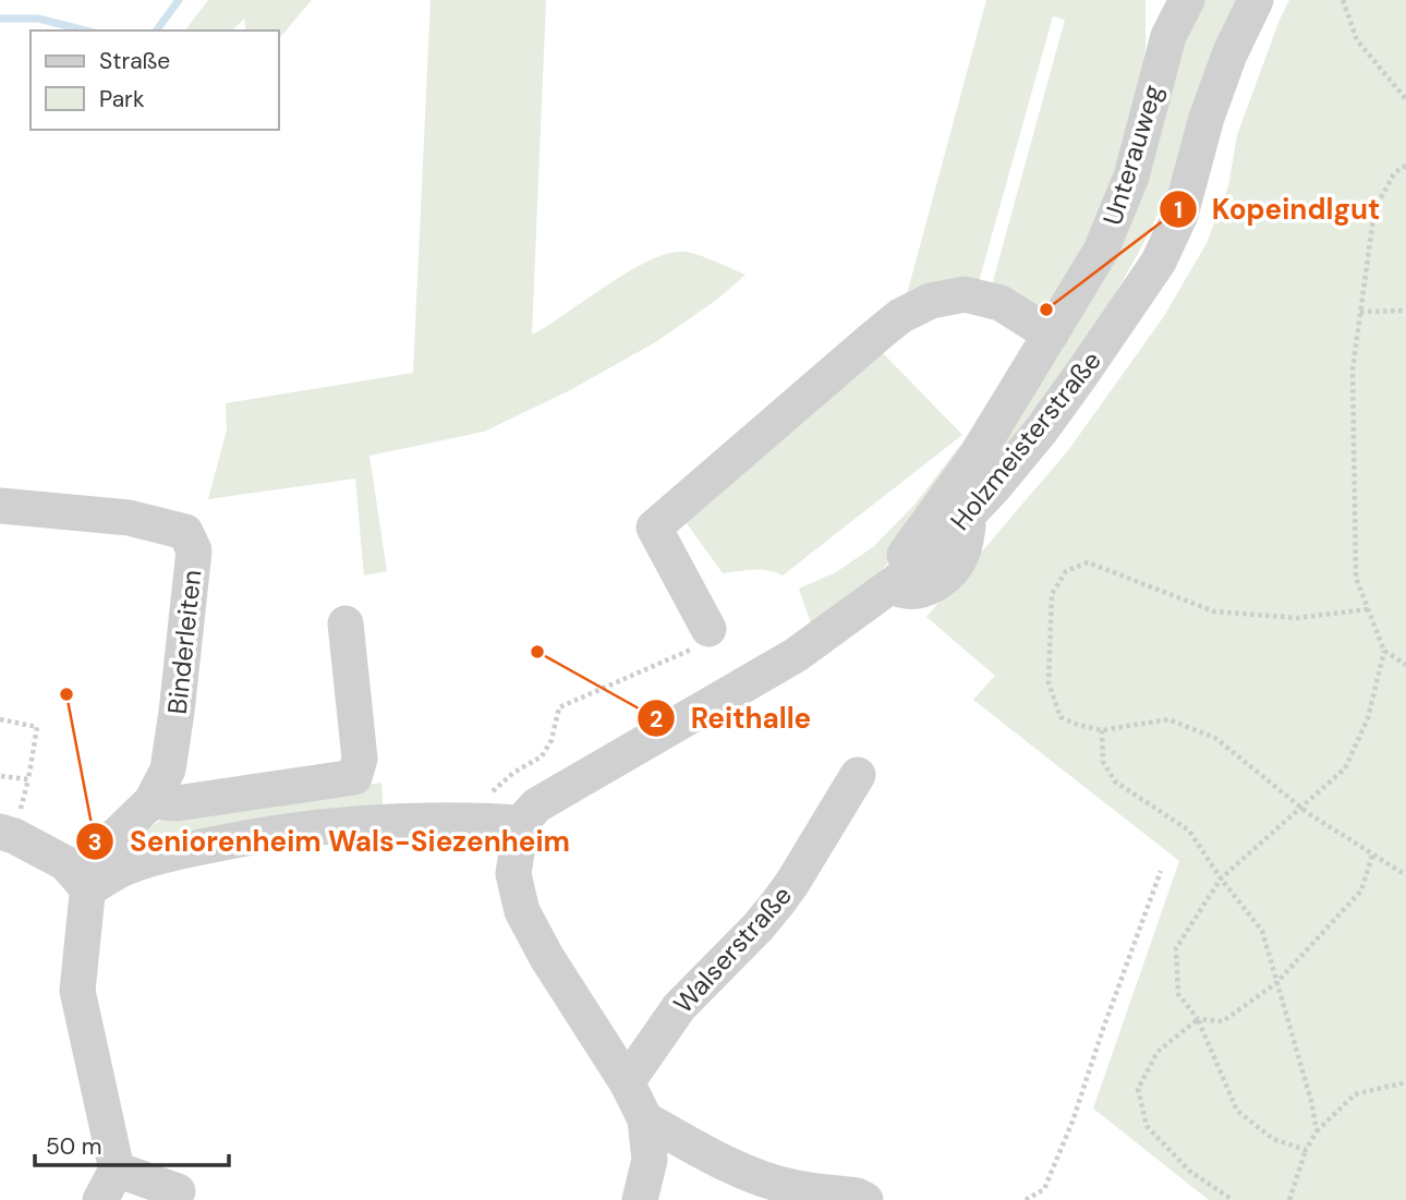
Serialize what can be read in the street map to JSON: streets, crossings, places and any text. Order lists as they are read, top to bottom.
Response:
{
  "streets": {
    "street": [
      "Unterauweg",
      "Holzmeisterstraße",
      "Binderleiten",
      "Walserstraße"
    ]
  },
  "crossings": [
    ["Unterauweg", "Holzmeisterstraße"]
  ],
  "places": ["Kopeindlgut", "Reithalle", "Seniorenheim Wals-Siezenheim"],
  "legend": ["Straße", "Park"],
  "scale_bar": "50 m"
}
